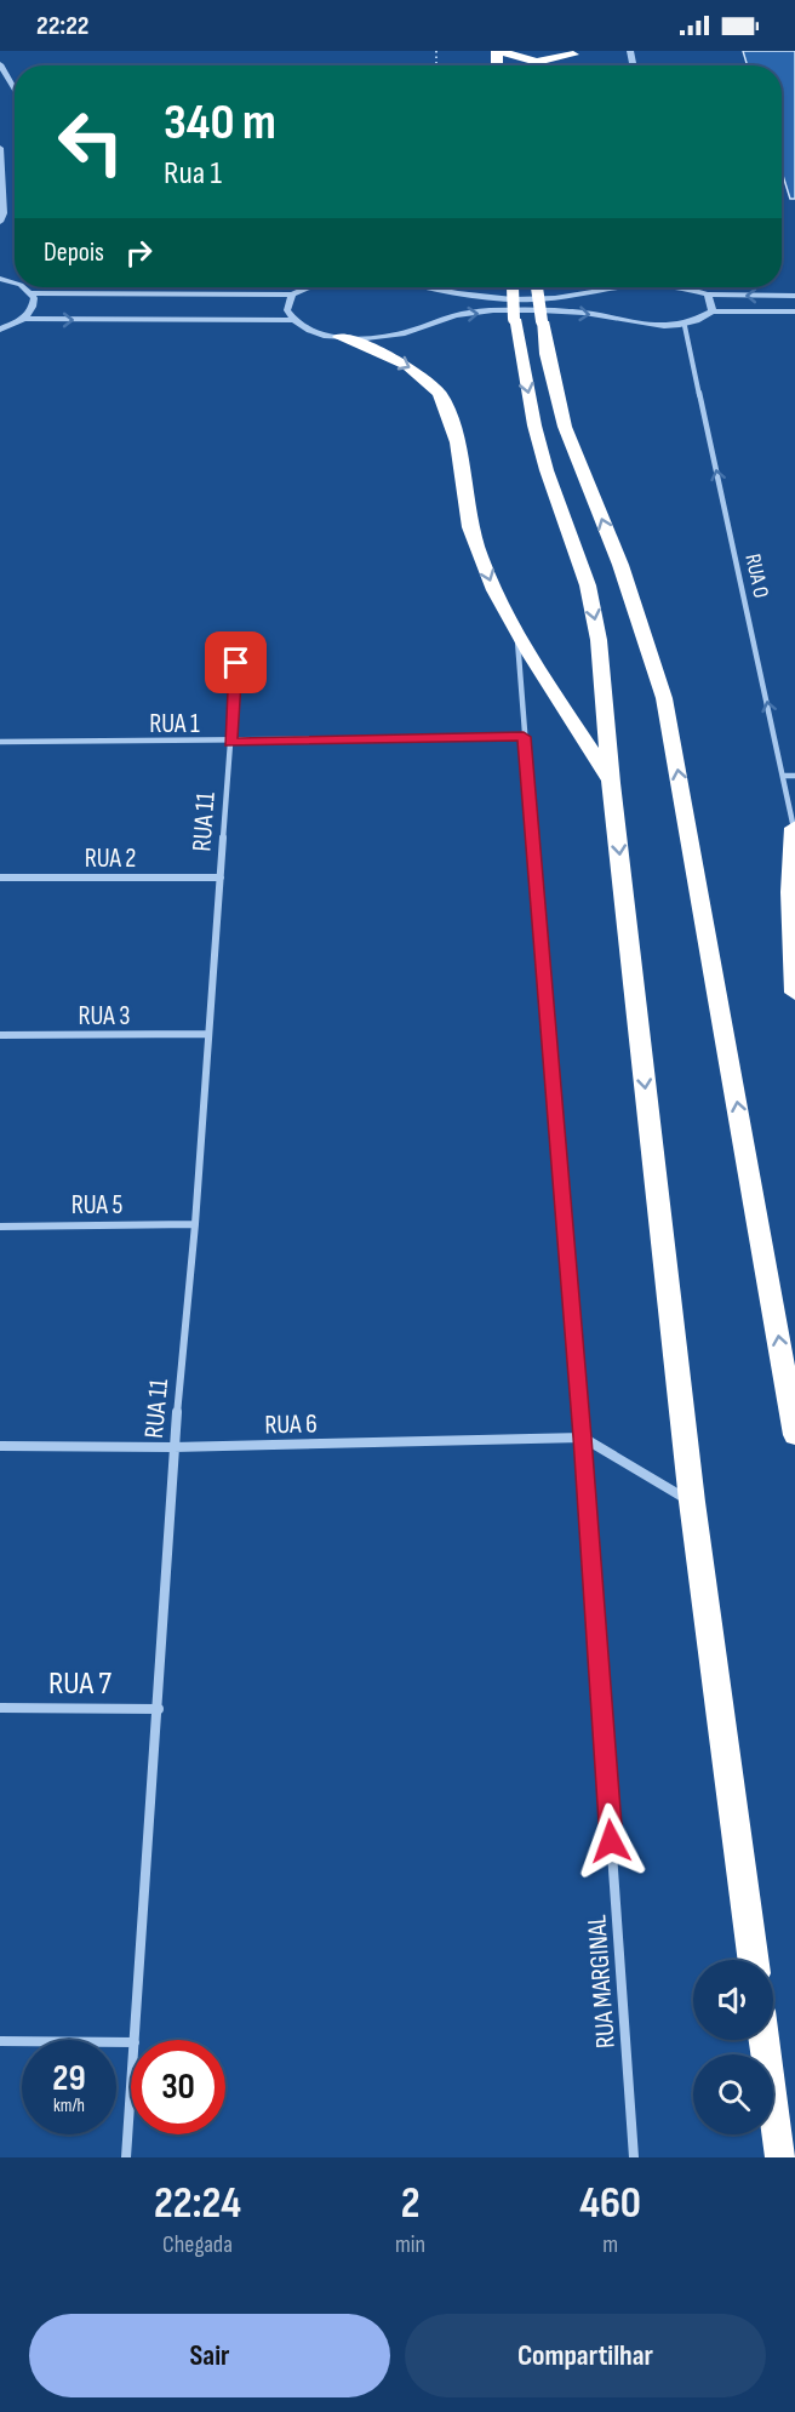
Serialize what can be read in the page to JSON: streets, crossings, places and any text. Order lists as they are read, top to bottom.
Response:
{
  "streets": {
    "street": [
      "RUA O",
      "RUA 1",
      "RUA 11",
      "RUA 2",
      "RUA 3",
      "RUA 5",
      "RUA 6",
      "RUA 7",
      "RUA MARGINAL"
    ]
  },
  "crossings": [
    ["RUA 1", "RUA 11"],
    ["RUA 1", "RUA MARGINAL"],
    ["RUA 11", "RUA 2"],
    ["RUA 11", "RUA 3"],
    ["RUA 11", "RUA 5"],
    ["RUA 11", "RUA 6"],
    ["RUA 11", "RUA 7"],
    ["RUA 6", "RUA MARGINAL"]
  ],
  "one_way": ["RUA O"],
  "page": {
    "status": "22:22",
    "turn": ["340 m", "Rua 1"],
    "then": "Depois",
    "speed": "29 km/h",
    "limit": "30",
    "eta": [
      "22:24",
      "Chegada",
      "2",
      "min",
      "460",
      "m"
    ],
    "buttons": ["Sair", "Compartilhar"]
  }
}
